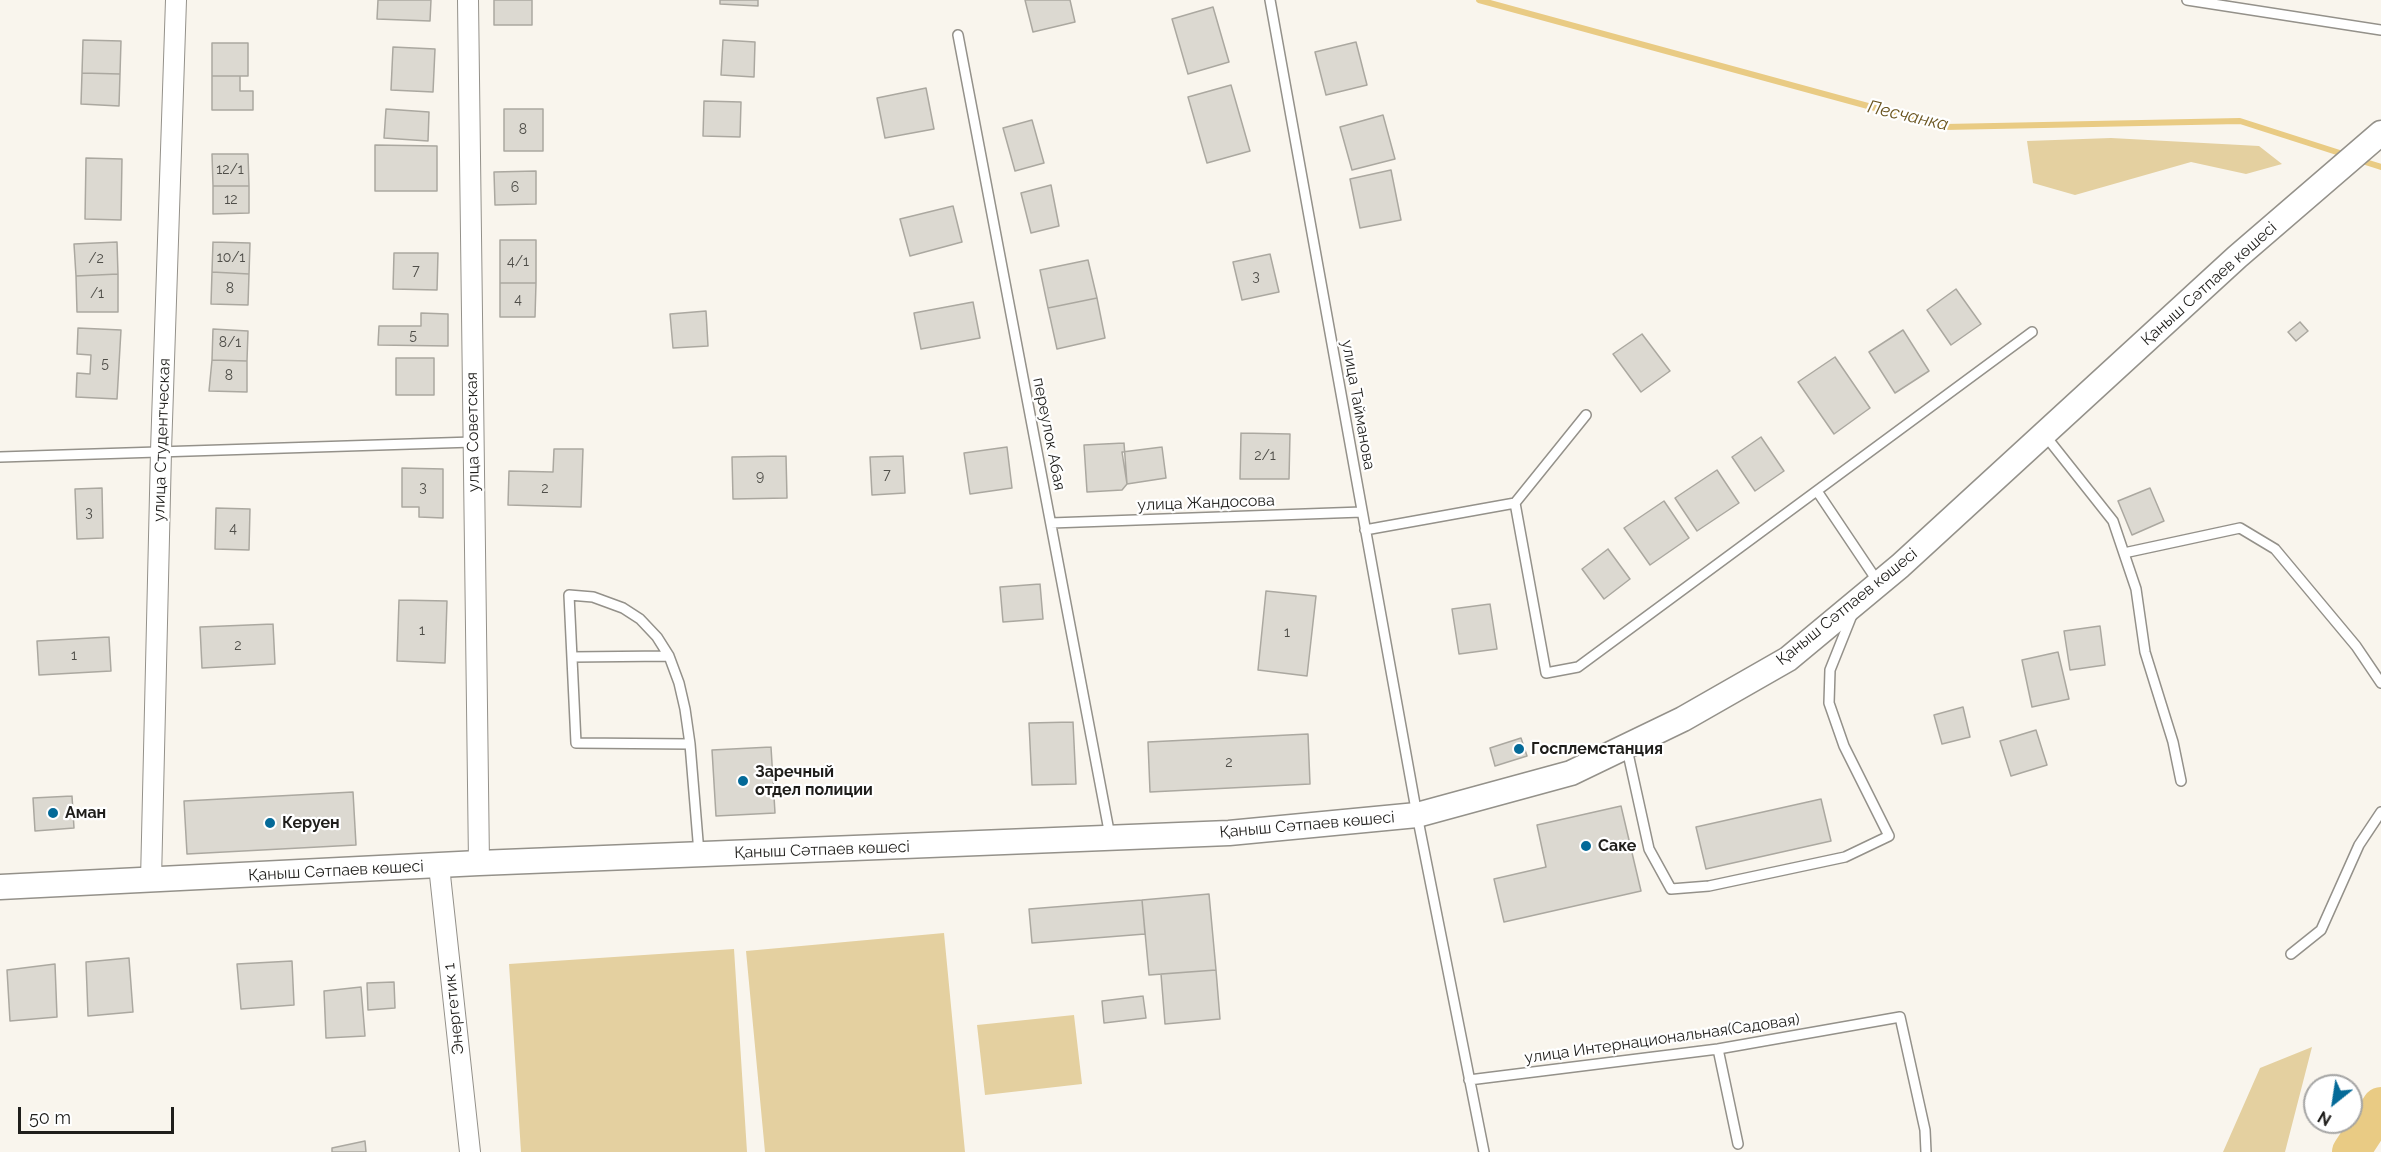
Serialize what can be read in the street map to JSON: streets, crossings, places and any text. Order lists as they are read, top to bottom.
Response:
{
  "streets": {
    "street": [
      "Қаныш Сәтпаев көшесі",
      "улца Советская",
      "улица Студентческая",
      "Энергетик 1"
    ],
    "lane": [
      "улица Тайманова",
      "переулок Абая",
      "улица Жандосова",
      "улица Интернациональная(Садовая)"
    ]
  },
  "crossings": [
    ["Қаныш Сәтпаев көшесі", "улица Тайманова"],
    ["Қаныш Сәтпаев көшесі", "улца Советская"],
    ["Қаныш Сәтпаев көшесі", "переулок Абая"],
    ["Қаныш Сәтпаев көшесі", "улица Студентческая"],
    ["Қаныш Сәтпаев көшесі", "Энергетик 1"],
    ["улица Тайманова", "улица Жандосова"],
    ["улица Тайманова", "улица Интернациональная(Садовая)"],
    ["переулок Абая", "улица Жандосова"]
  ],
  "water": ["Песчанка"],
  "places": [
    "Госплемстанция",
    "Заречный отдел полиции",
    "Аман",
    "Керуен",
    "Саке"
  ],
  "house_numbers": [
    "8",
    "12/1",
    "6",
    "12",
    "10/1",
    "/2",
    "4/1",
    "7",
    "3",
    "8",
    "/1",
    "4",
    "5",
    "8/1",
    "5",
    "8",
    "2/1",
    "7",
    "9",
    "3",
    "2",
    "3",
    "4",
    "1",
    "1",
    "2",
    "1",
    "2"
  ],
  "scale_bar": "50 m",
  "north": "bottom left"
}
